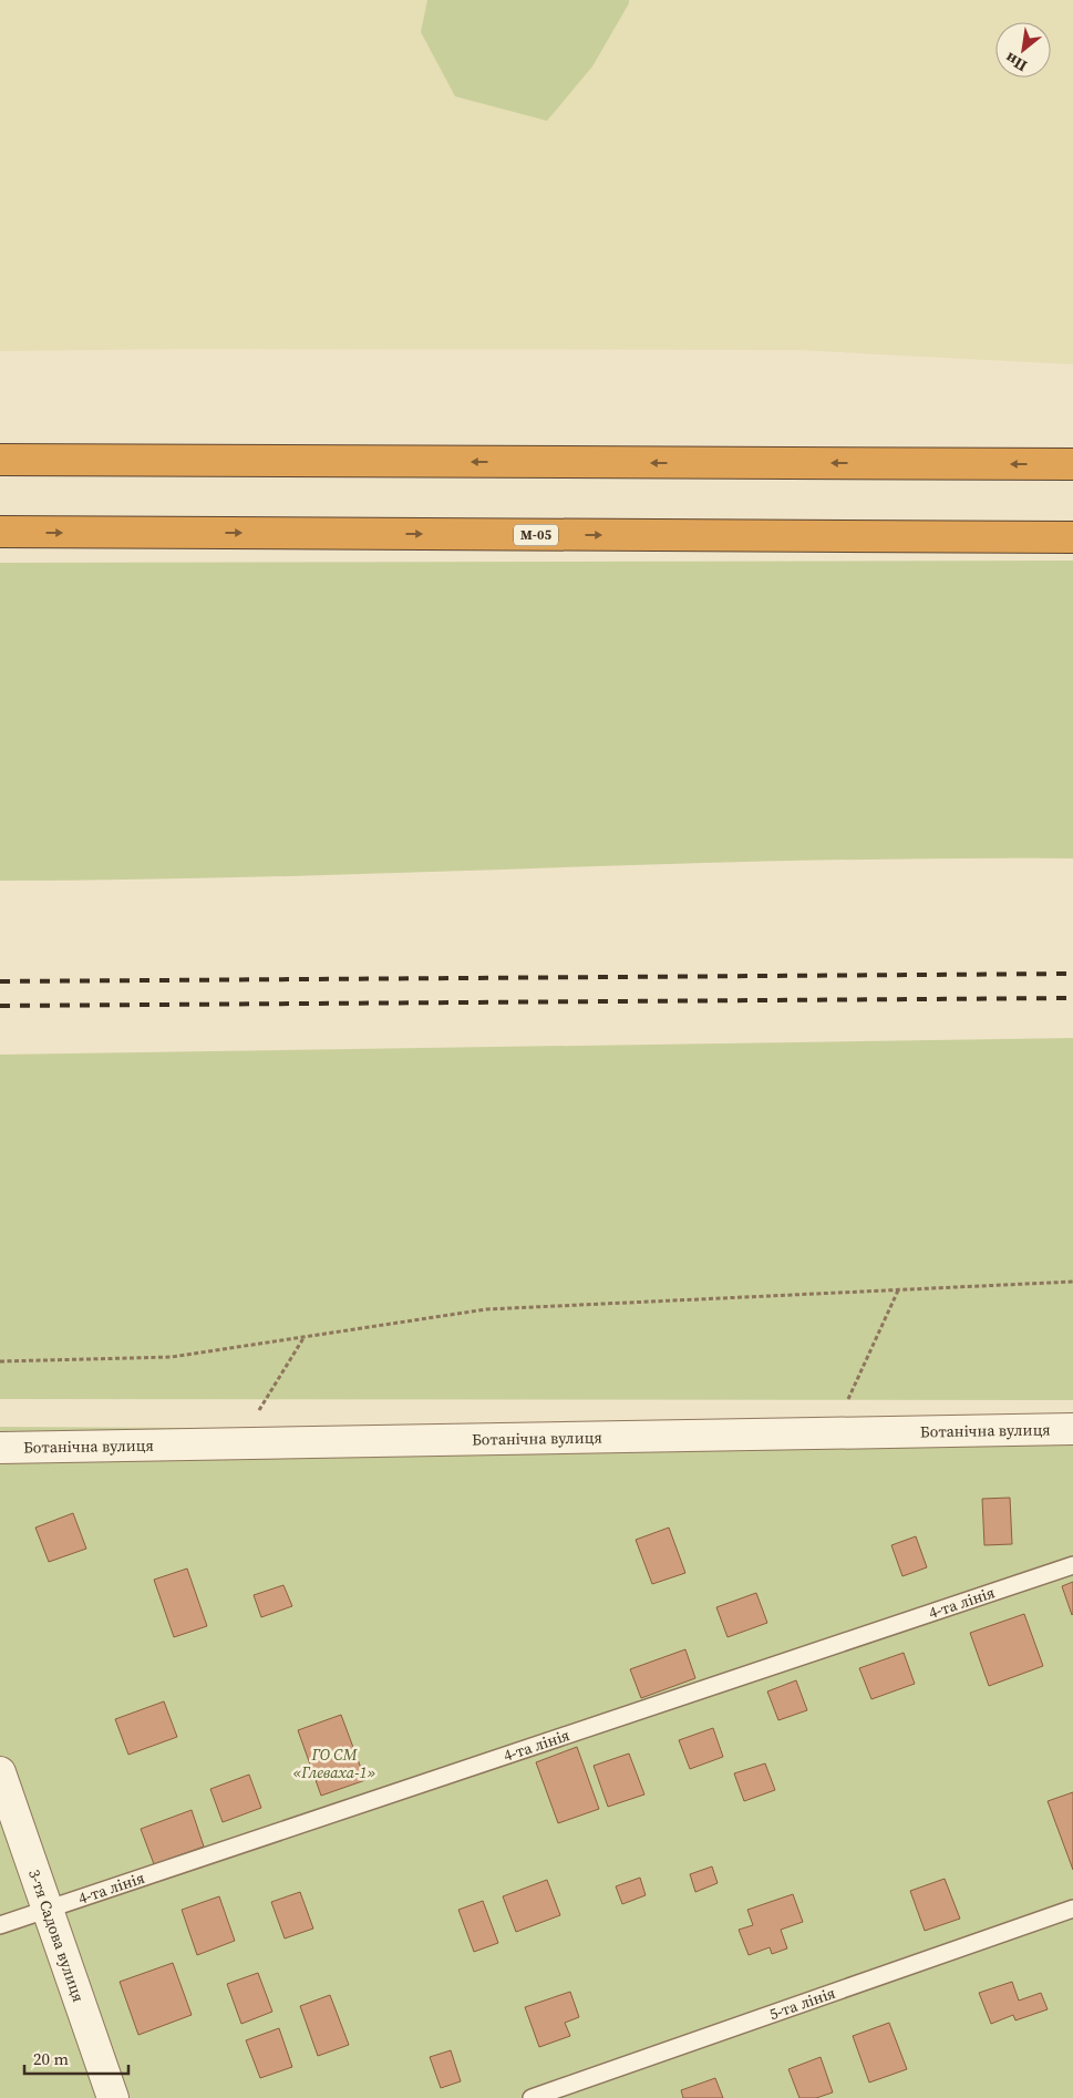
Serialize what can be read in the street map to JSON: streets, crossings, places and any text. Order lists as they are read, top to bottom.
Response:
{
  "streets": {
    "highway": ["М-05"],
    "street": ["Ботанічна вулиця", "3-тя Садова вулиця"],
    "lane": ["4-та лінія", "5-та лінія"]
  },
  "crossings": [
    ["4-та лінія", "3-тя Садова вулиця"]
  ],
  "parks": ["ГО СМ «Глеваха-1»"],
  "scale_bar": "20 m",
  "north": "bottom left"
}
